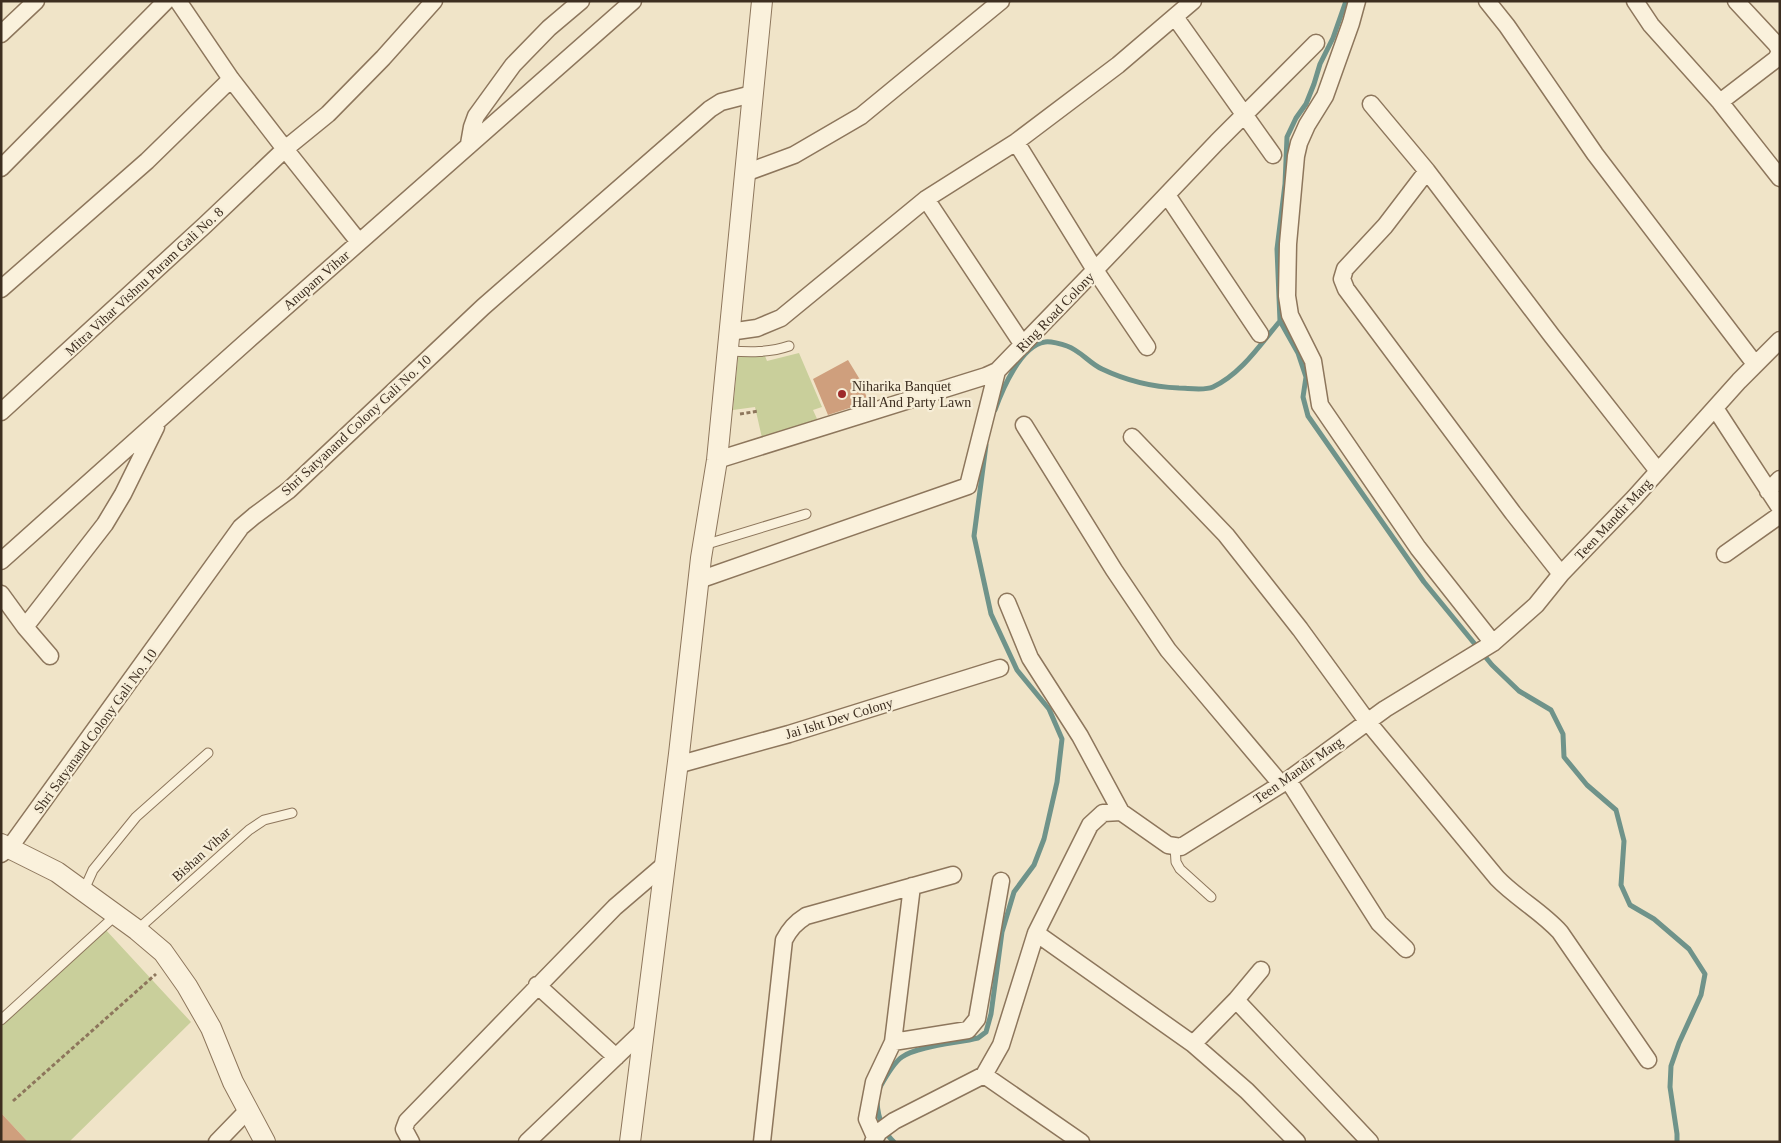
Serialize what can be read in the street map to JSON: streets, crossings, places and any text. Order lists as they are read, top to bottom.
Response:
{
  "streets": {
    "street": [
      "Anupam Vihar",
      "Mitra Vihar Vishnu Puram Gali No. 8",
      "Ring Road Colony",
      "Shri Satyanand Colony Gali No. 10",
      "Teen Mandir Marg",
      "Jai Isht Dev Colony"
    ],
    "lane": ["Bishan Vihar"]
  },
  "places": ["Niharika Banquet Hall And Party Lawn"]
}
